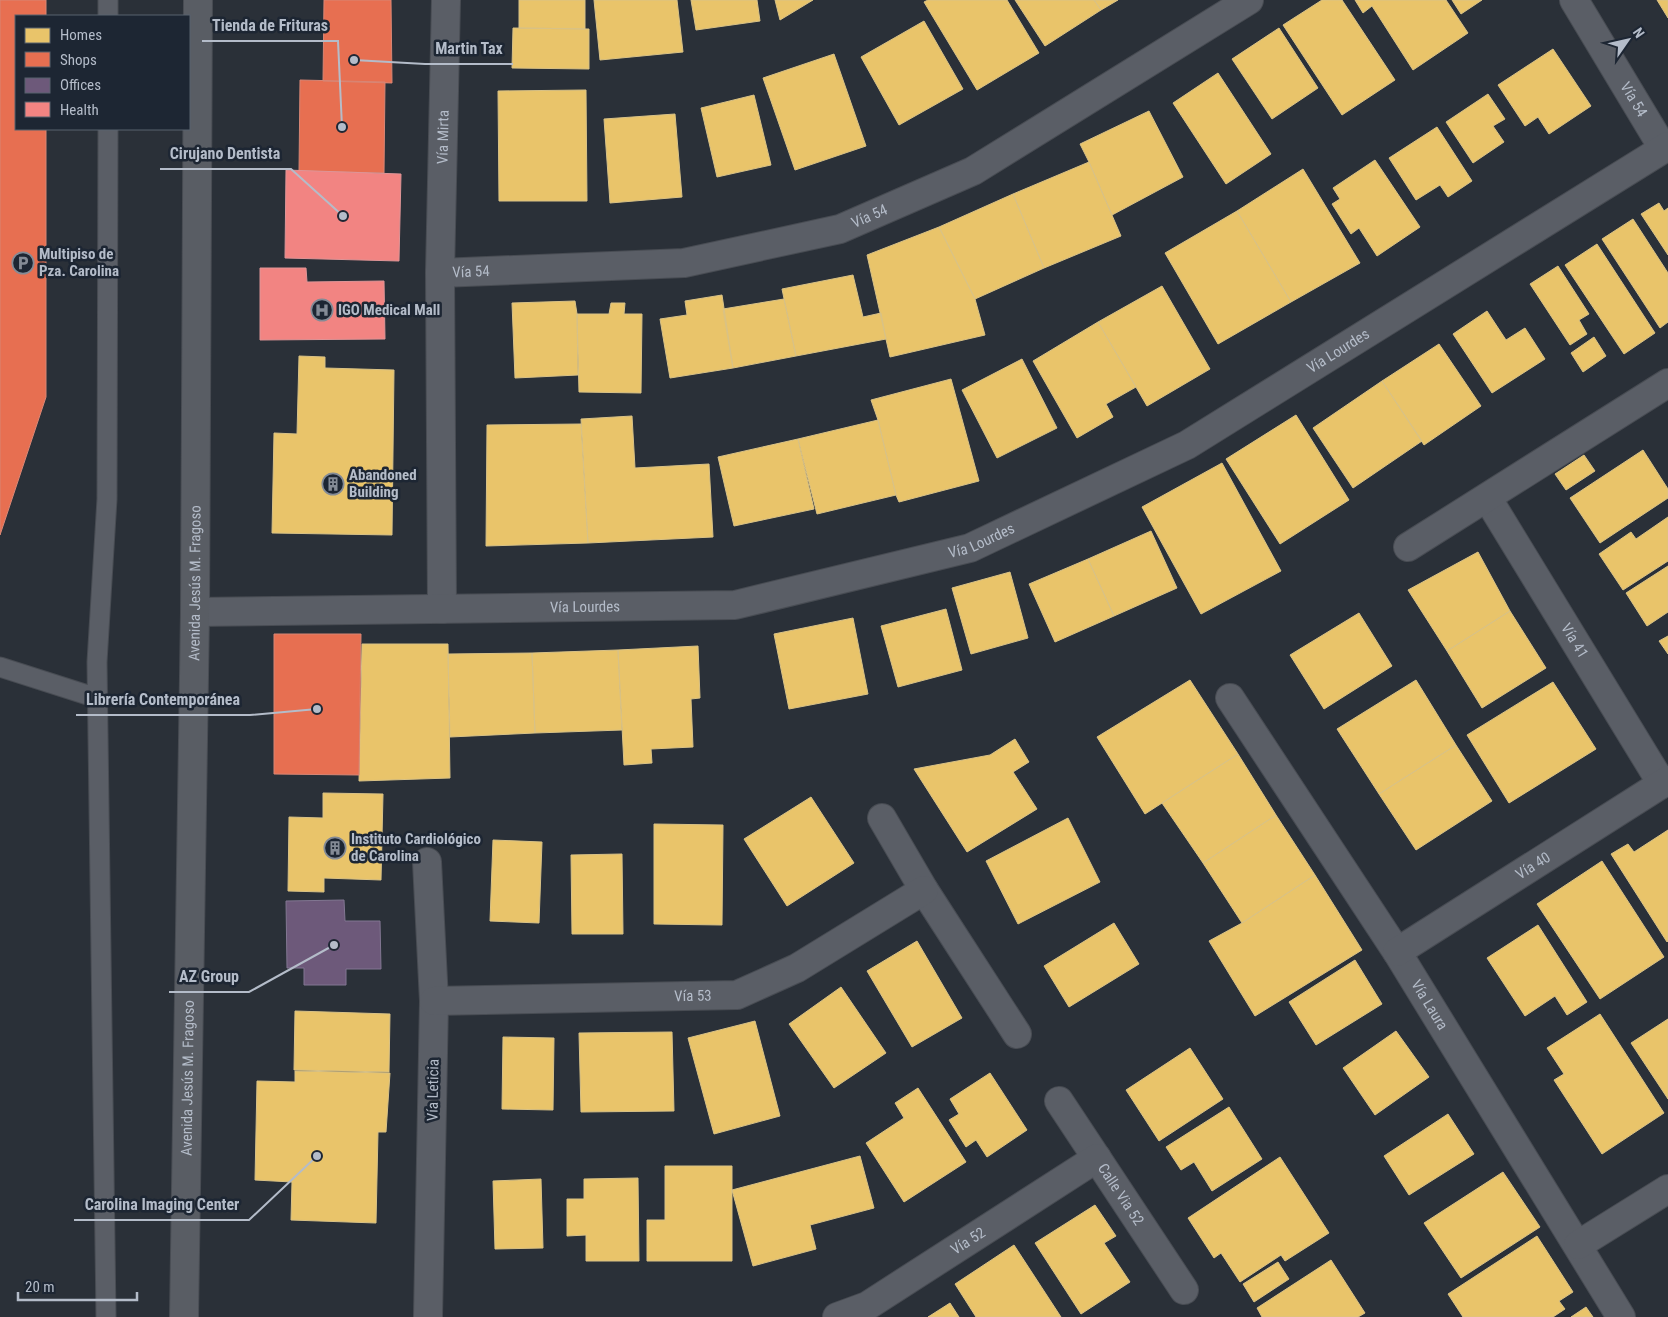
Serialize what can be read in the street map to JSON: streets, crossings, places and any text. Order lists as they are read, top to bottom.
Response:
{
  "streets": {
    "street": [
      "Vía 54",
      "Vía Mirta",
      "Vía Lourdes",
      "Avenida Jesús M. Fragoso",
      "Vía 41",
      "Vía 40",
      "Vía 53",
      "Vía Laura",
      "Vía Leticia",
      "Calle Via 52",
      "Vía 52"
    ]
  },
  "crossings": [
    ["Vía 54", "Vía Mirta"],
    ["Vía 54", "Vía Lourdes"],
    ["Vía Mirta", "Vía Lourdes"],
    ["Vía Lourdes", "Avenida Jesús M. Fragoso"],
    ["Vía 41", "Vía 40"],
    ["Vía 40", "Vía Laura"],
    ["Vía 53", "Vía Leticia"],
    ["Calle Via 52", "Vía 52"]
  ],
  "places": {
    "other": [
      "Martin Tax",
      "Tienda de Frituras",
      "Cirujano Dentista",
      "Librería Contemporánea",
      "AZ Group",
      "Carolina Imaging Center"
    ],
    "parking": ["Multipiso de Pza. Carolina"],
    "hospital": ["IGO Medical Mall"],
    "building": ["Abandoned Building", "Instituto Cardiológico de Carolina"]
  },
  "legend": [
    "Homes",
    "Shops",
    "Offices",
    "Health"
  ],
  "scale_bar": "20 m",
  "north": "top right"
}
